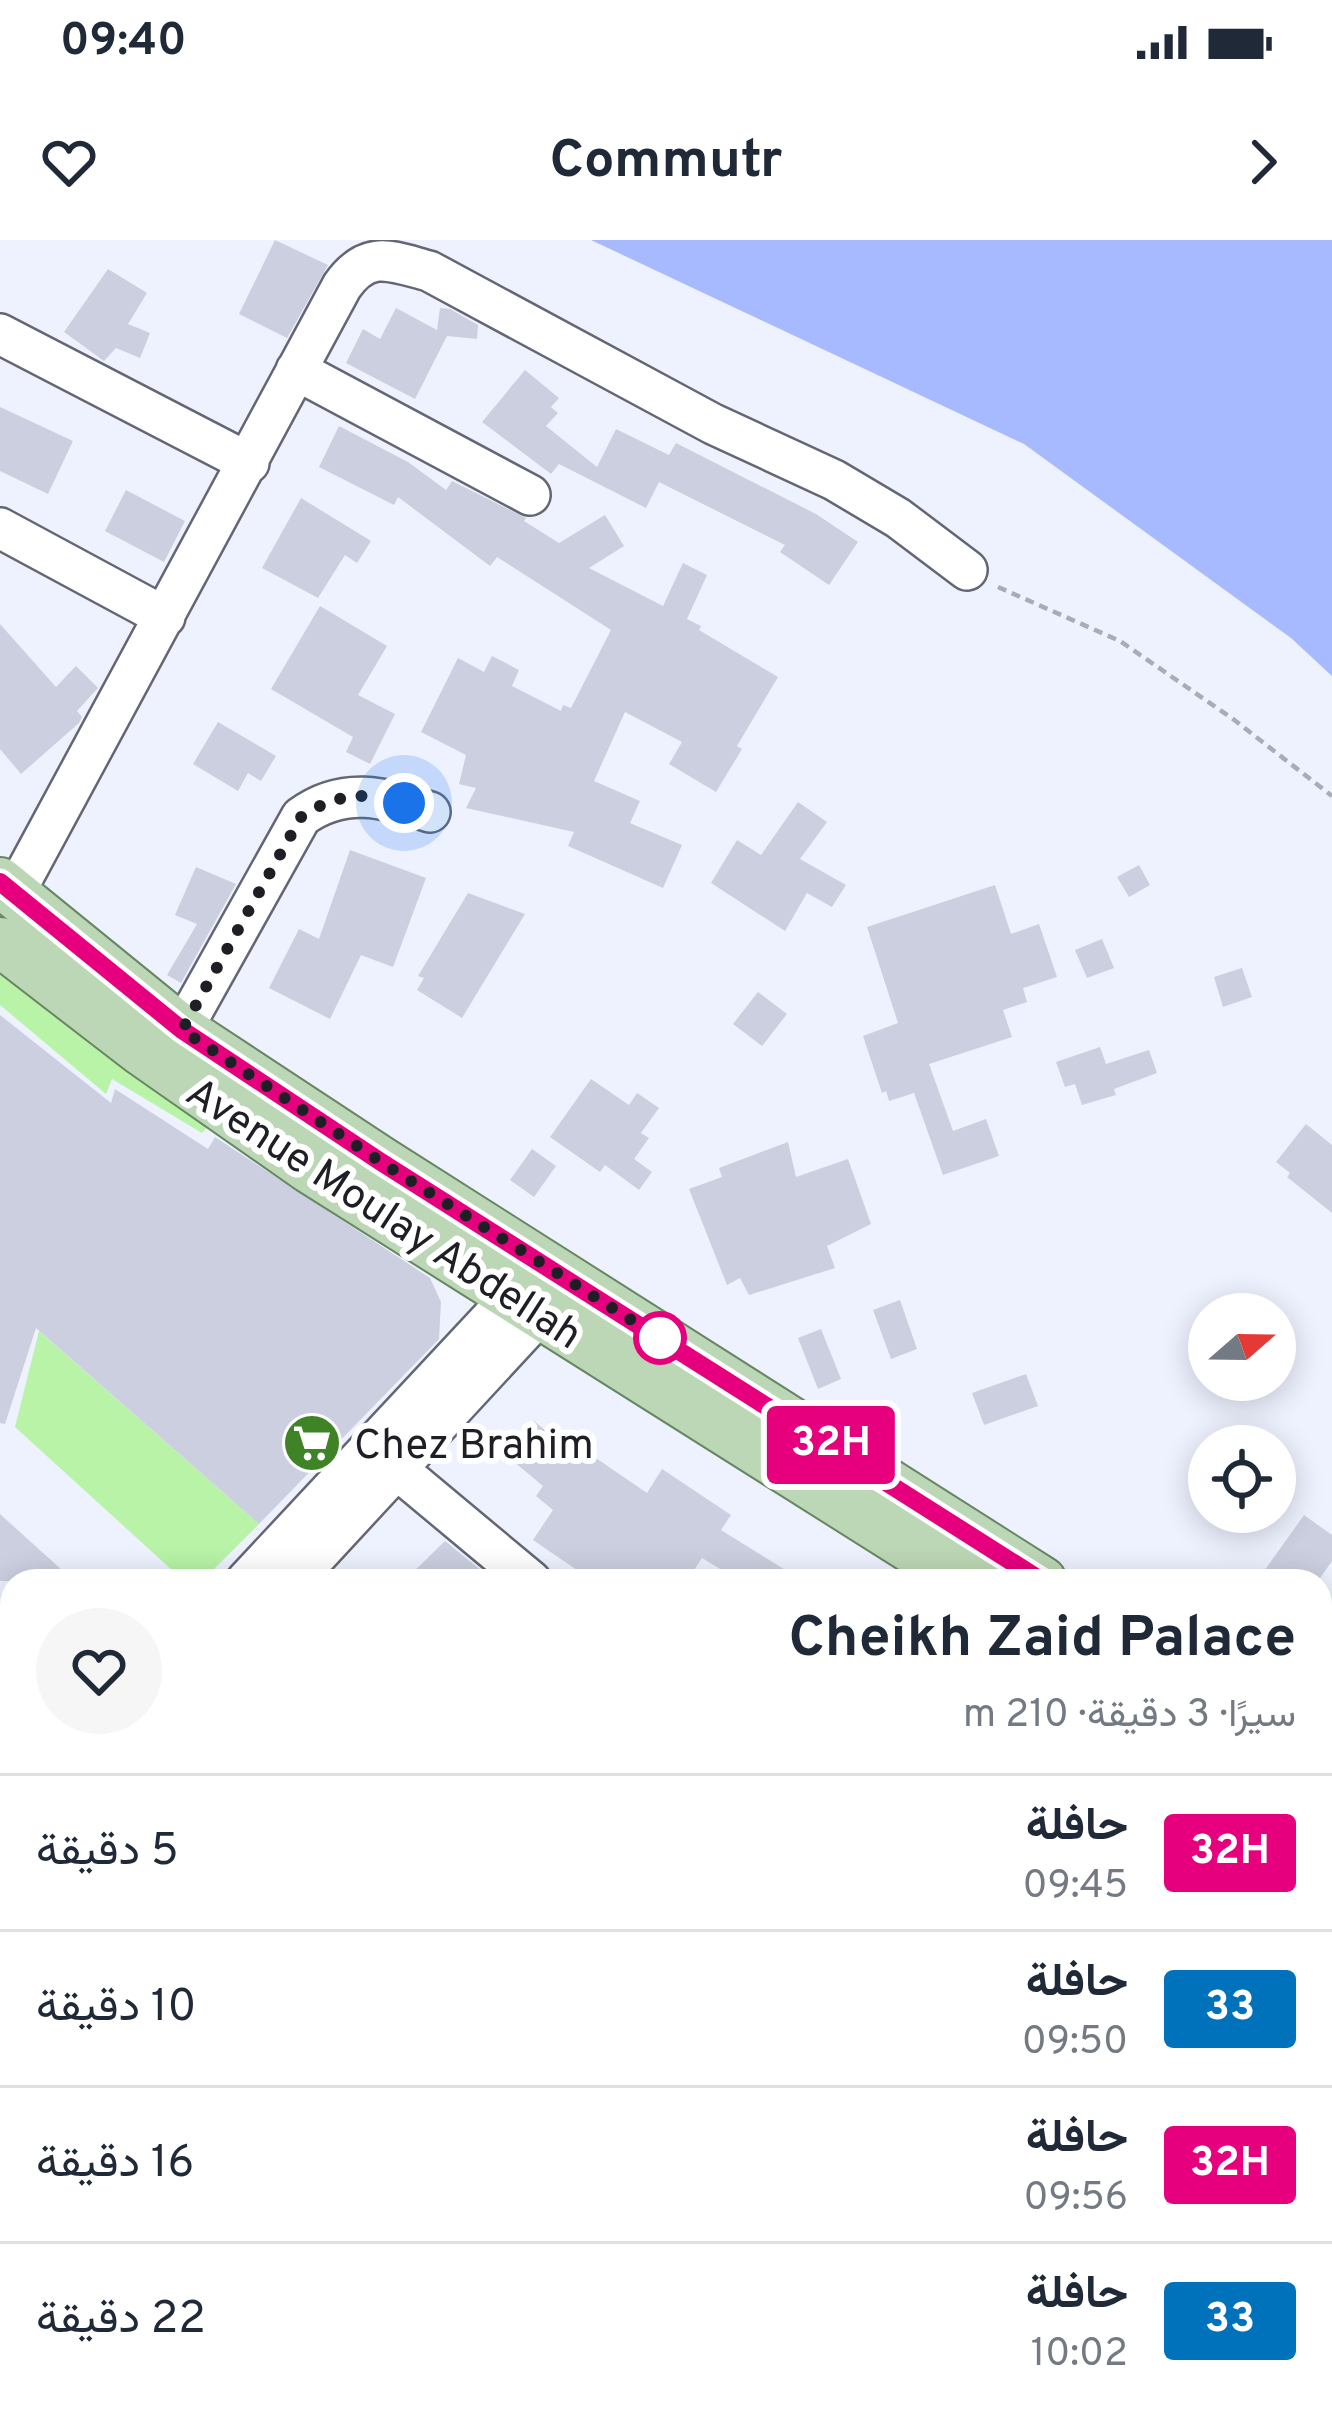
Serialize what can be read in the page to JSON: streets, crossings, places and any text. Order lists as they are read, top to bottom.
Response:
{
  "streets": {
    "main road": ["Avenue Moulay Abdellah"]
  },
  "places": {
    "supermarket": ["Chez Brahim"]
  },
  "lines": ["bus line 32H"],
  "north": "right",
  "page": {
    "status": "09:40",
    "header": "Commutr",
    "on_map": "32H",
    "heading": ["Cheikh Zaid Palace", "سيرًا · 3 دقيقة · 210 m"],
    "list": [
      {
        "mark": "32H",
        "name": "حافلة",
        "note": "09:45",
        "value": "5 دقيقة"
      },
      {
        "mark": "33",
        "name": "حافلة",
        "note": "09:50",
        "value": "10 دقيقة"
      },
      {
        "mark": "32H",
        "name": "حافلة",
        "note": "09:56",
        "value": "16 دقيقة"
      },
      {
        "mark": "33",
        "name": "حافلة",
        "note": "10:02",
        "value": "22 دقيقة"
      }
    ]
  }
}
